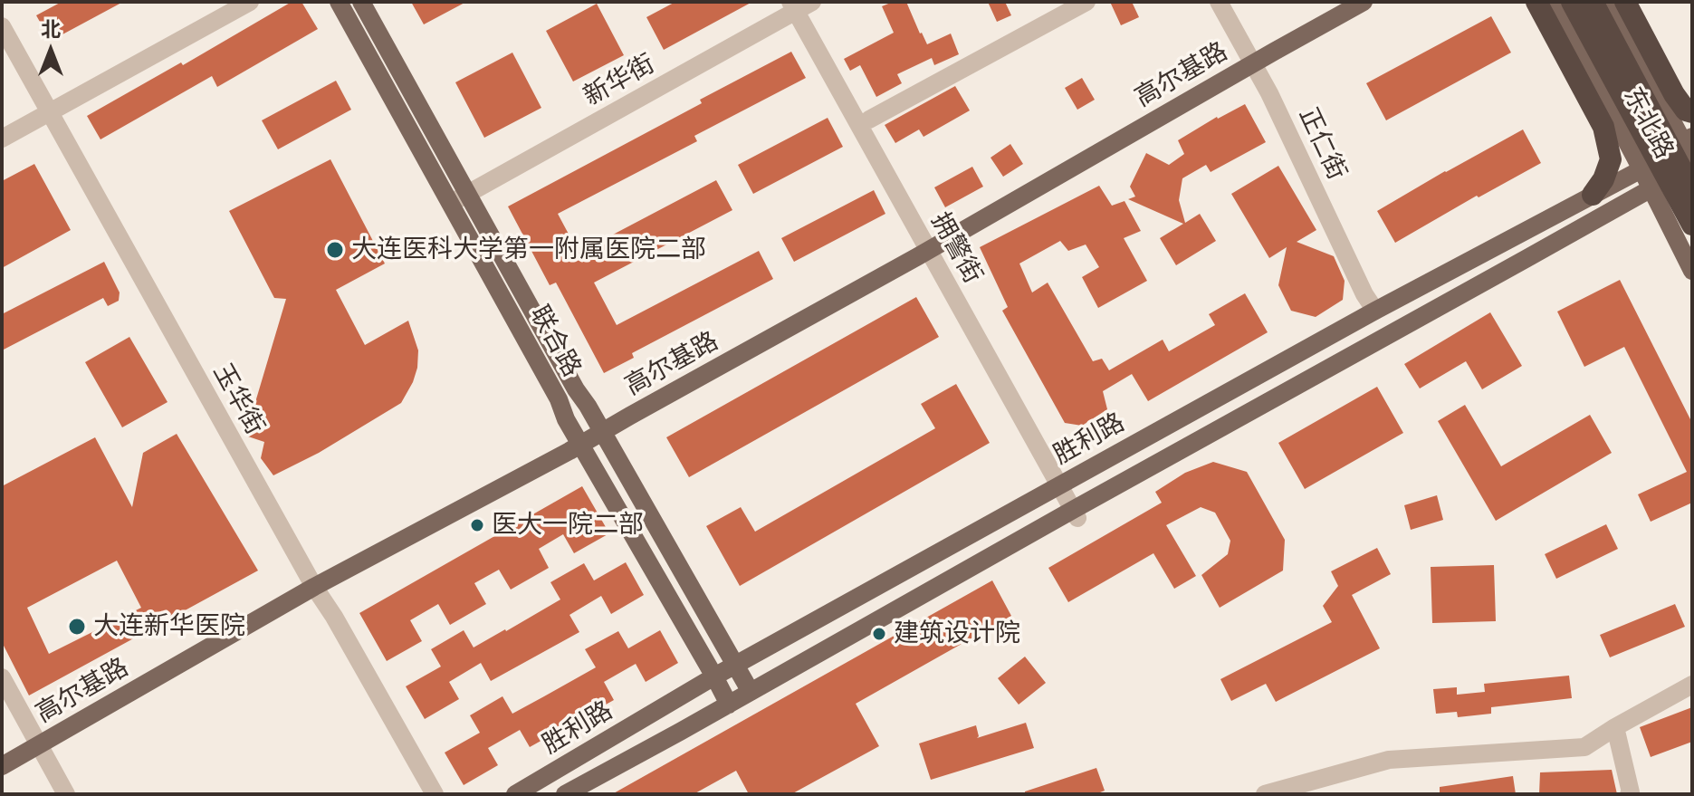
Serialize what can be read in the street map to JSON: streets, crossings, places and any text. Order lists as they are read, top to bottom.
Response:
{
  "streets": {
    "highway": ["东北路"],
    "main road": ["高尔基路", "联合路", "胜利路"],
    "street": [
      "新华街",
      "正仁街",
      "拥警街",
      "玉华街"
    ]
  },
  "crossings": [
    ["高尔基路", "正仁街"],
    ["高尔基路", "拥警街"],
    ["高尔基路", "联合路"],
    ["高尔基路", "玉华街"],
    ["新华街", "拥警街"],
    ["新华街", "联合路"],
    ["东北路", "胜利路"],
    ["正仁街", "胜利路"],
    ["拥警街", "胜利路"],
    ["联合路", "胜利路"]
  ],
  "places": [
    "大连医科大学第一附属医院二部",
    "医大一院二部",
    "大连新华医院",
    "建筑设计院"
  ],
  "north": "top"
}
